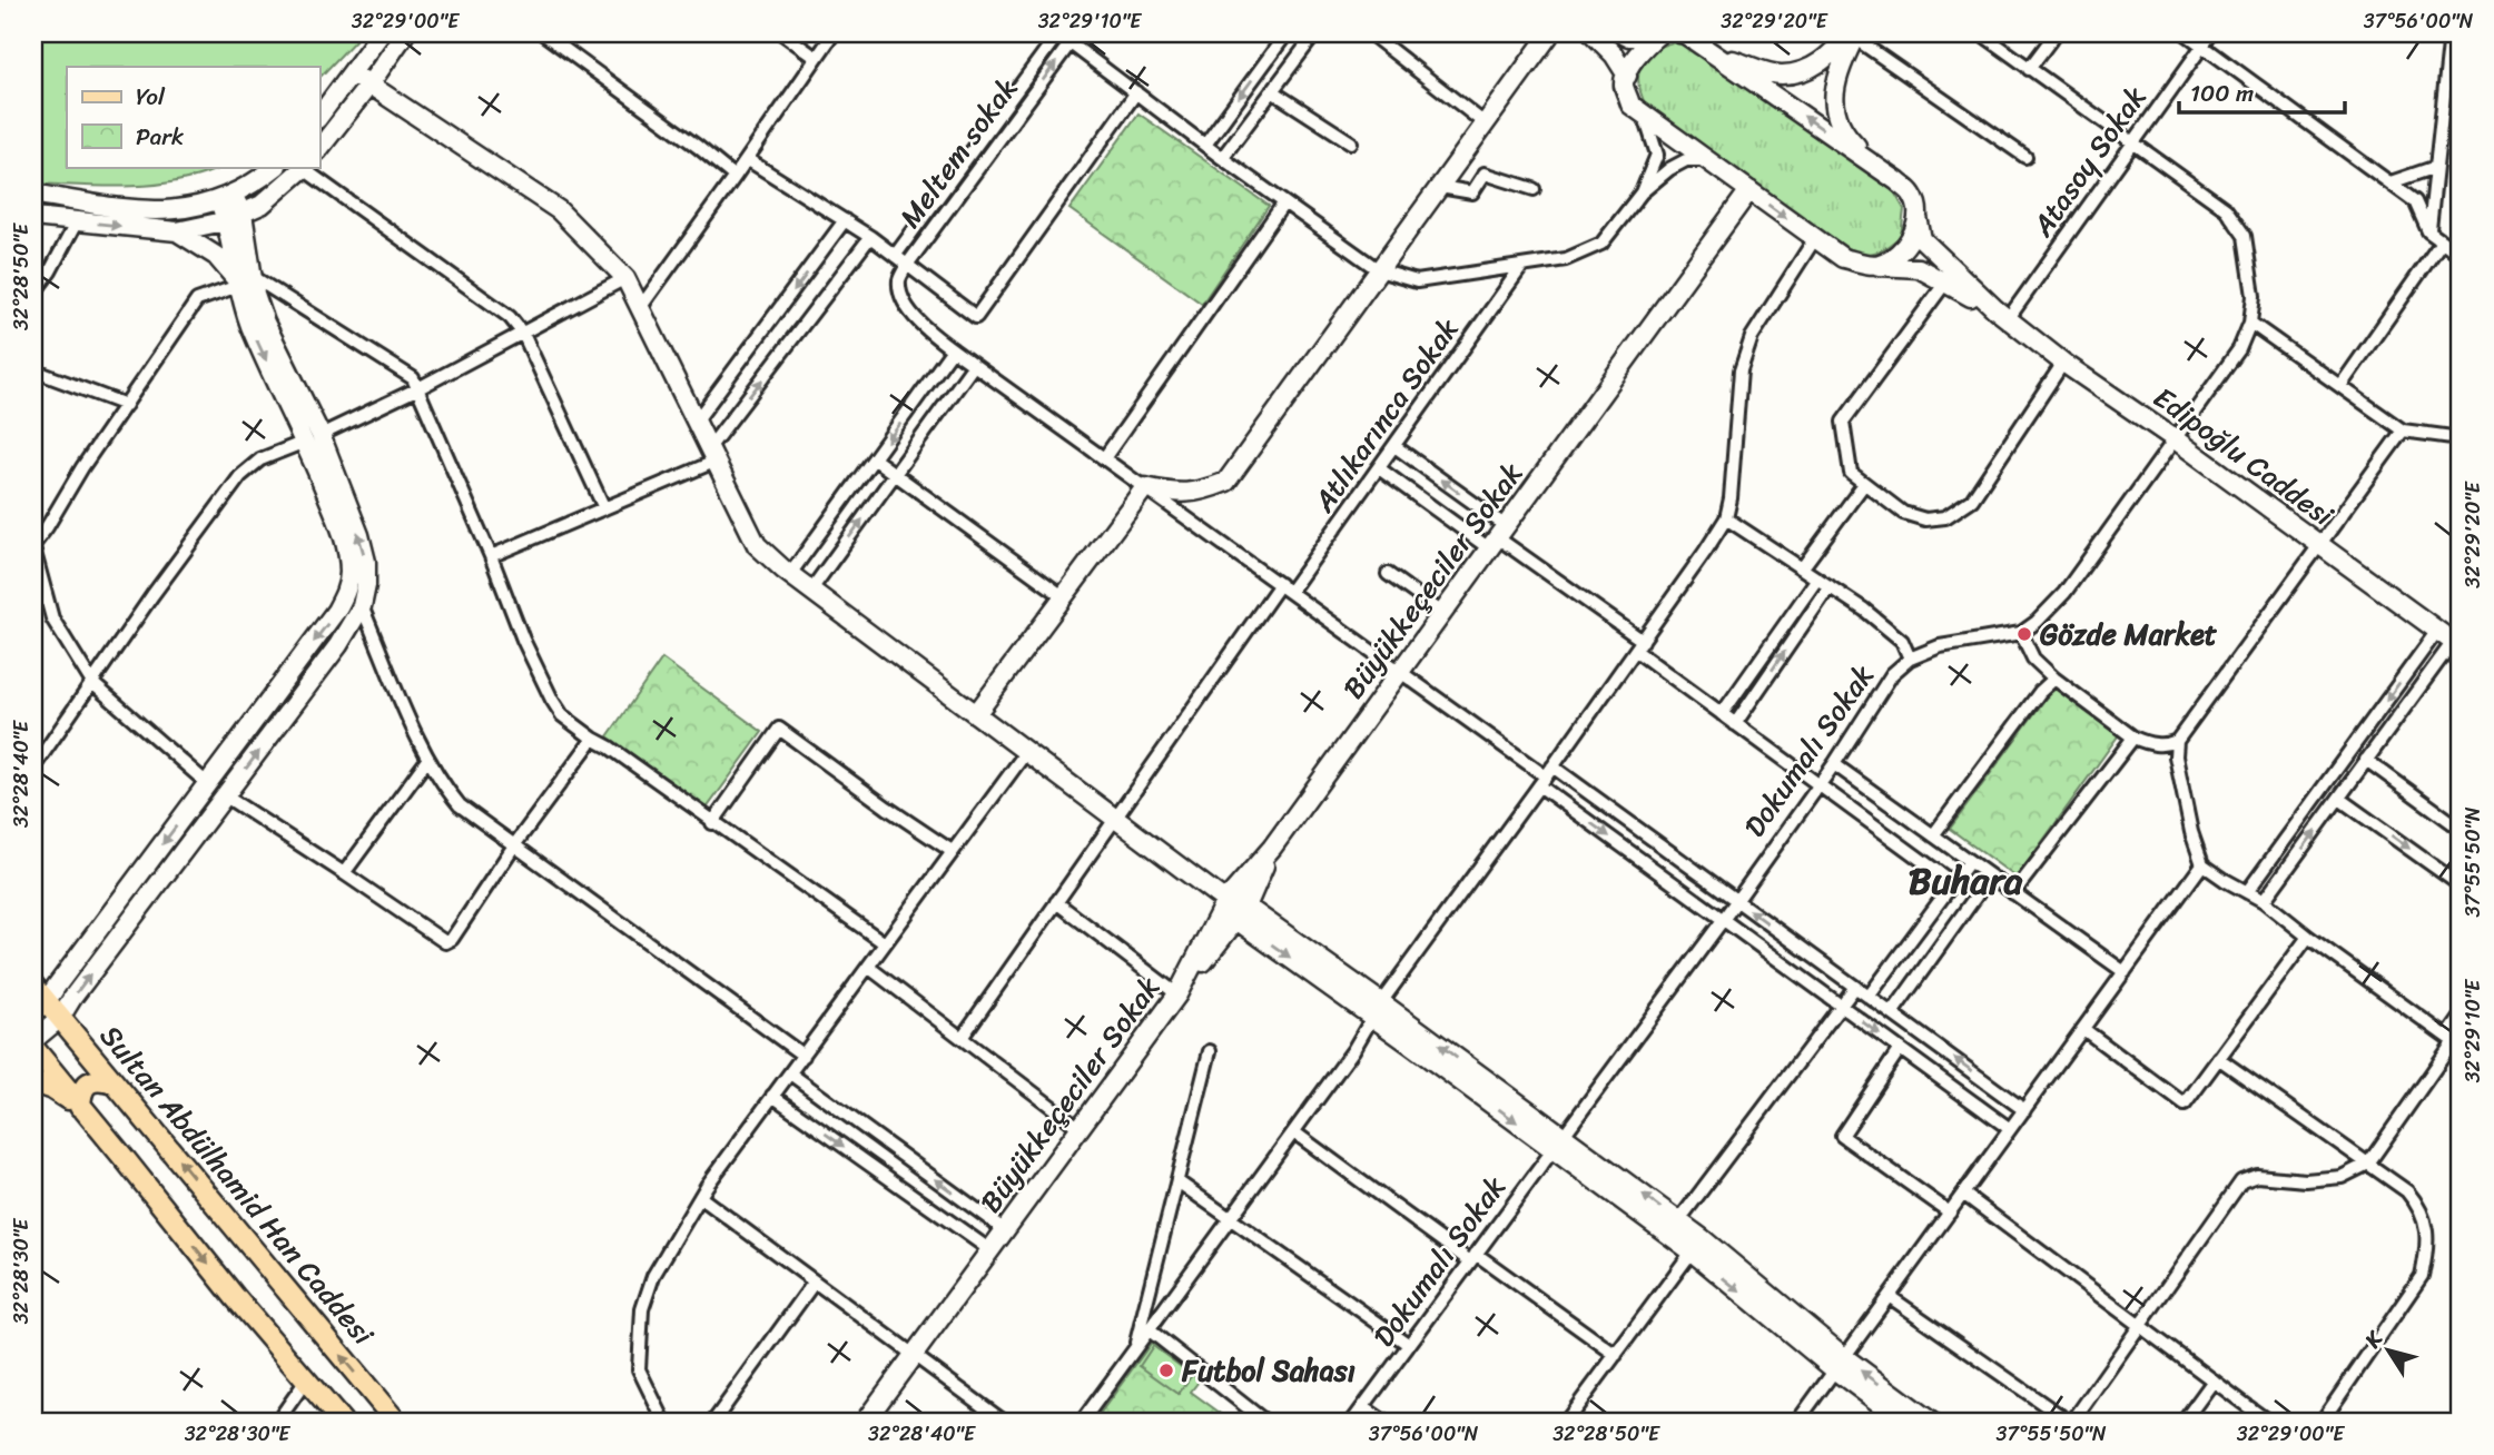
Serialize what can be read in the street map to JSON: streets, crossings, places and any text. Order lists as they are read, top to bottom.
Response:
{
  "streets": {
    "main road": ["Sultan Abdülhamid Han Caddesi"],
    "street": [
      "Meltem sokak",
      "Atasoy Sokak",
      "Atlıkarınca Sokak",
      "Edipoğlu Caddesi",
      "Büyükkeçeciler Sokak",
      "Dokumalı Sokak"
    ]
  },
  "crossings": [
    ["Atasoy Sokak", "Edipoğlu Caddesi"]
  ],
  "districts": ["Buhara"],
  "places": ["Gözde Market", "Futbol Sahası"],
  "legend": ["Yol", "Park"],
  "scale_bar": "100 m",
  "north": "top left",
  "coordinates": [
    "32°29'00\"E",
    "32°29'10\"E",
    "32°29'20\"E",
    "37°56'00\"N",
    "32°28'50\"E",
    "32°28'40\"E",
    "37°55'50\"N",
    "32°28'30\"E"
  ]
}
